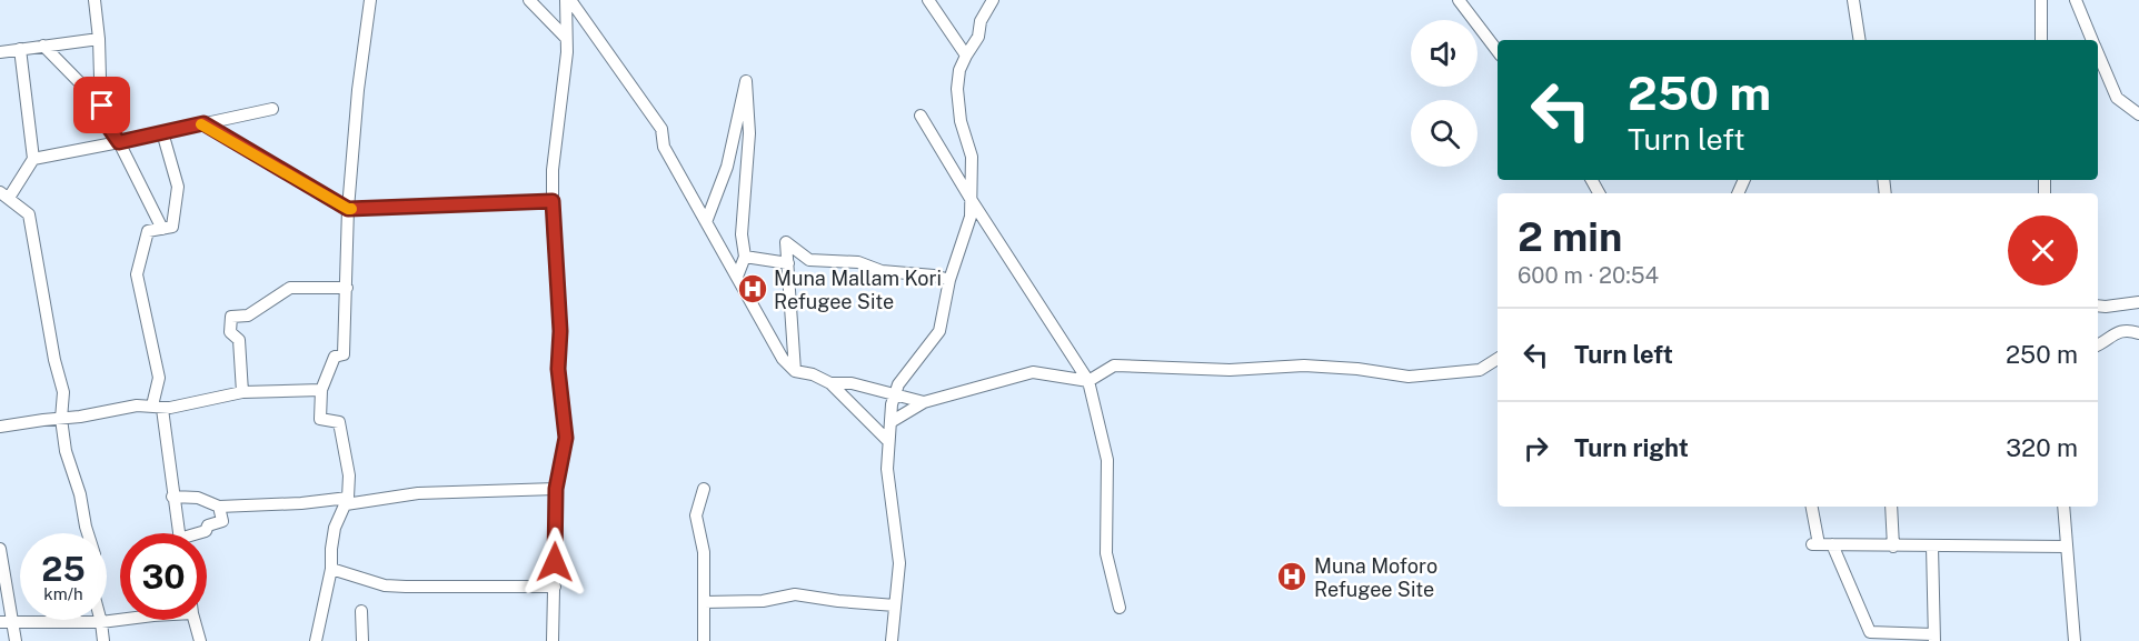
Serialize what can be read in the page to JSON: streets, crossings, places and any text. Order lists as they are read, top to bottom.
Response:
{
  "places": {
    "hospital": ["Muna Mallam Kori Refugee Site", "Muna Moforo Refugee Site"]
  },
  "page": {
    "turn": ["250 m", "Turn left"],
    "heading": ["2 min", "600 m · 20:54"],
    "list": [
      {
        "name": "Turn left",
        "value": "250 m"
      },
      {
        "name": "Turn right",
        "value": "320 m"
      }
    ],
    "speed": "25 km/h",
    "limit": "30"
  }
}
